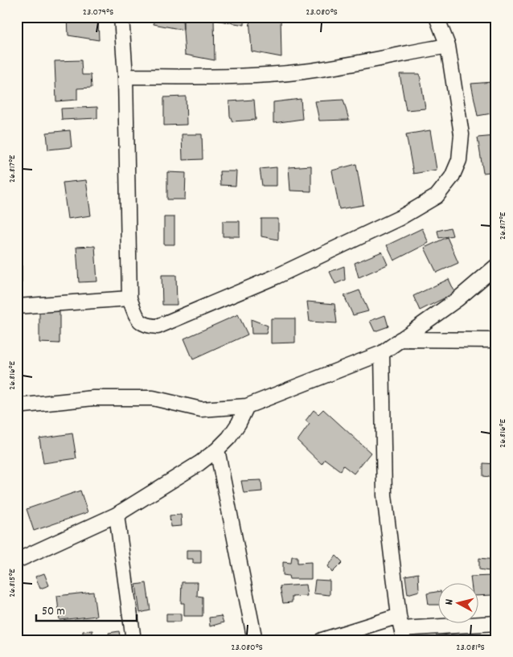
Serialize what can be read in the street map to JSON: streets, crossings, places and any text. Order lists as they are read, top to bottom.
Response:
{
  "scale_bar": "50 m",
  "north": "left",
  "coordinates": [
    "23.079°S",
    "23.080°S",
    "26.817°E",
    "26.816°E",
    "26.815°E",
    "23.081°S"
  ]
}
